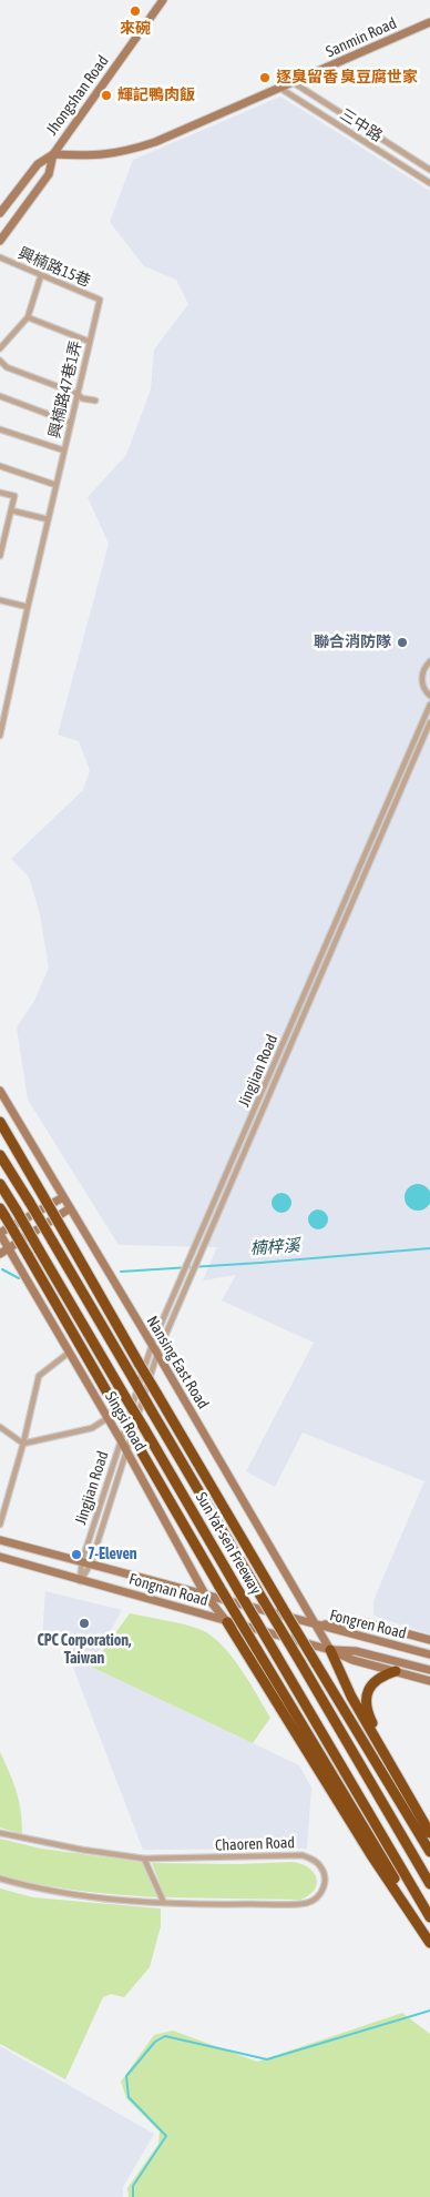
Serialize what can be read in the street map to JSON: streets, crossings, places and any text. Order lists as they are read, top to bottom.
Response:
{
  "streets": {
    "highway": ["Sun Yat-sen Freeway"],
    "street": [
      "Sanmin Road",
      "Jhongshan Road",
      "三中路",
      "興楠路15巷",
      "興楠路47巷1弄",
      "Jingjian Road",
      "Nansing East Road",
      "Singsi Road",
      "Fongnan Road",
      "Fongren Road",
      "Chaoren Road"
    ]
  },
  "crossings": [
    ["Sanmin Road", "Jhongshan Road"],
    ["Sanmin Road", "三中路"],
    ["興楠路15巷", "興楠路47巷1弄"],
    ["Jingjian Road", "Nansing East Road"],
    ["Jingjian Road", "Singsi Road"],
    ["Jingjian Road", "Fongnan Road"],
    ["Nansing East Road", "Fongnan Road"],
    ["Nansing East Road", "Fongren Road"],
    ["Singsi Road", "Fongnan Road"],
    ["Fongnan Road", "Fongren Road"]
  ],
  "water": ["楠梓溪"],
  "places": [
    "來碗",
    "逐臭留香 臭豆腐世家",
    "輝記鴨肉飯",
    "聯合消防隊",
    "7-Eleven",
    "CPC Corporation, Taiwan"
  ]
}
